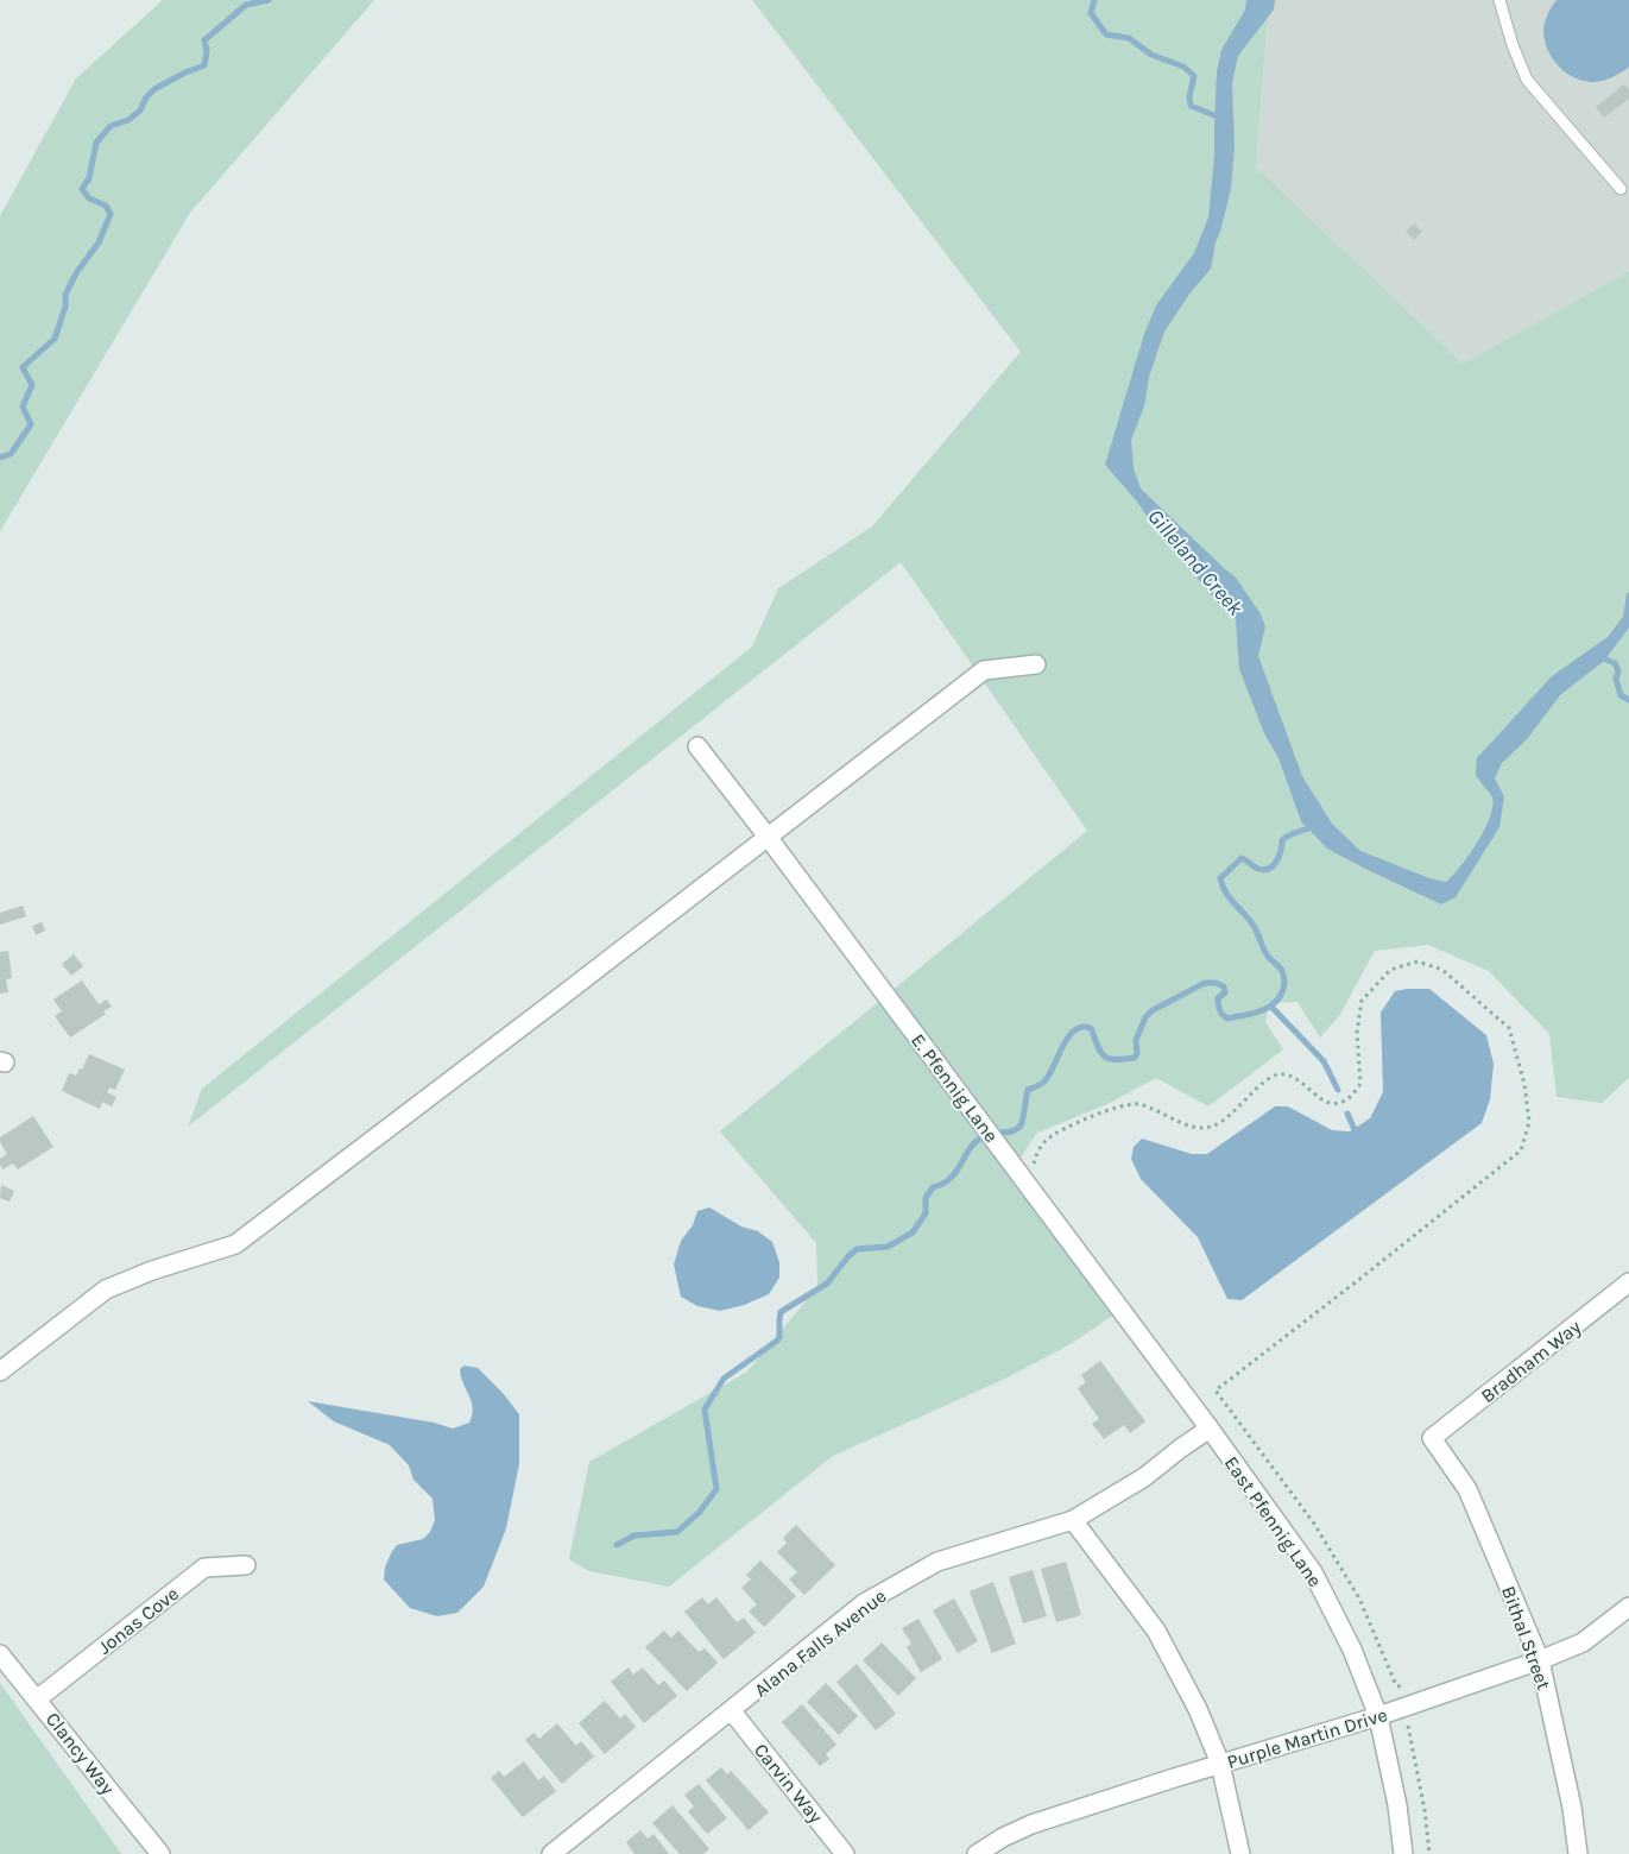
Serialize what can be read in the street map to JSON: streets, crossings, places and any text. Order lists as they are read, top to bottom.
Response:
{
  "streets": {
    "street": [
      "E. Pfennig Lane",
      "Bradham Way",
      "East Pfennig Lane",
      "Jonas Cove",
      "Bithal Street",
      "Alana Falls Avenue",
      "Purple Martin Drive",
      "Clancy Way",
      "Carvin Way"
    ]
  },
  "crossings": [
    ["E. Pfennig Lane", "East Pfennig Lane"],
    ["E. Pfennig Lane", "Alana Falls Avenue"],
    ["Bradham Way", "Bithal Street"],
    ["East Pfennig Lane", "Alana Falls Avenue"],
    ["East Pfennig Lane", "Purple Martin Drive"],
    ["Jonas Cove", "Clancy Way"],
    ["Bithal Street", "Purple Martin Drive"],
    ["Alana Falls Avenue", "Carvin Way"]
  ],
  "water": ["Gilleland Creek"]
}
